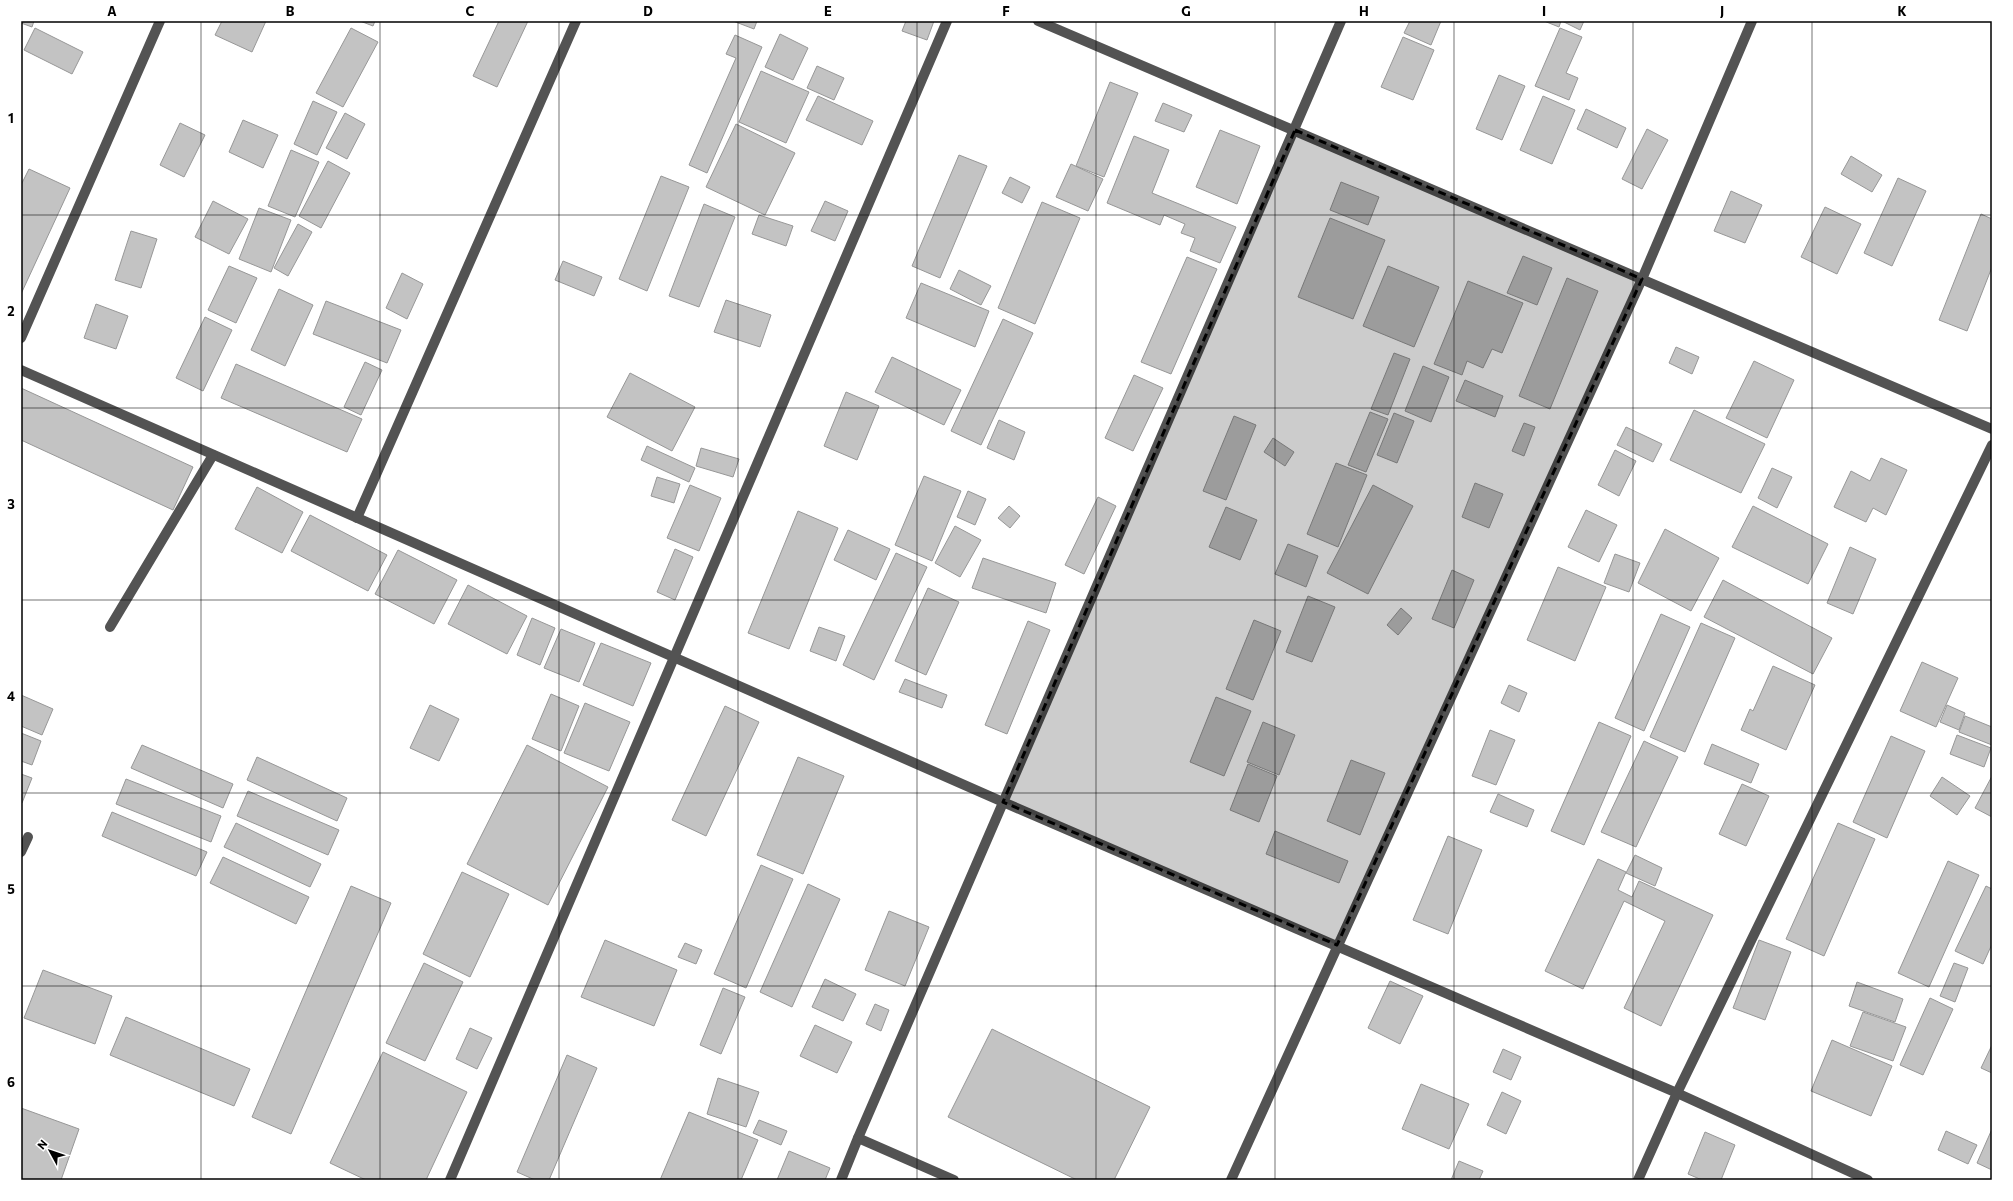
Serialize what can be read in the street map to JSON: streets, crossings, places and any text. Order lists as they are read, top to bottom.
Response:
{
  "north": "top left",
  "grid": {
    "columns": [
      "A",
      "B",
      "C",
      "D",
      "E",
      "F",
      "G",
      "H",
      "I",
      "J",
      "K"
    ],
    "rows": [
      "1",
      "2",
      "3",
      "4",
      "5",
      "6"
    ]
  }
}
